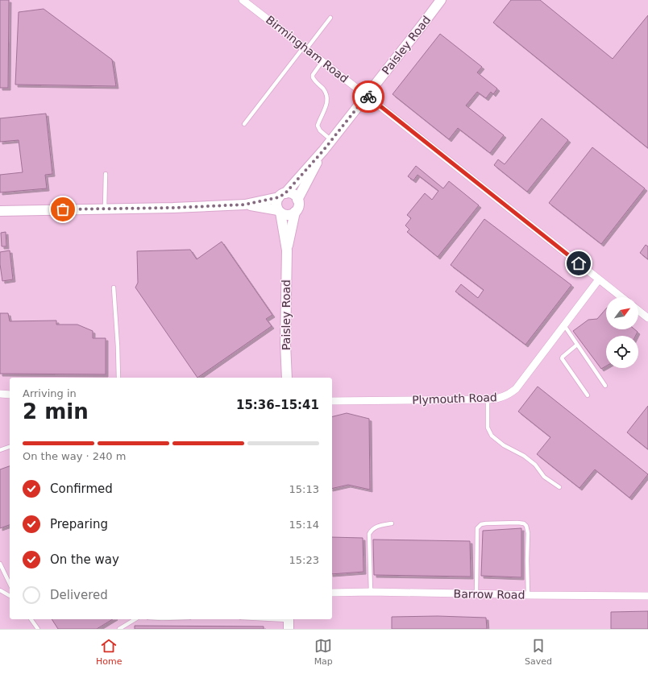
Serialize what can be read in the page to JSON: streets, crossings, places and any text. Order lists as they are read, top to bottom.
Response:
{
  "streets": {
    "main road": ["Paisley Road"],
    "street": ["Birmingham Road", "Plymouth Road", "Barrow Road"]
  },
  "crossings": [
    ["Paisley Road", "Birmingham Road"],
    ["Birmingham Road", "Plymouth Road"]
  ],
  "north": "top right",
  "page": {
    "heading": ["2 min", "Arriving in", "15:36–15:41"],
    "bar": "On the way · 240 m",
    "list": [
      ["Confirmed", "15:13"],
      ["Preparing", "15:14"],
      ["On the way", "15:23"],
      "Delivered"
    ],
    "tabs": ["Home", "Map", "Saved"]
  }
}
